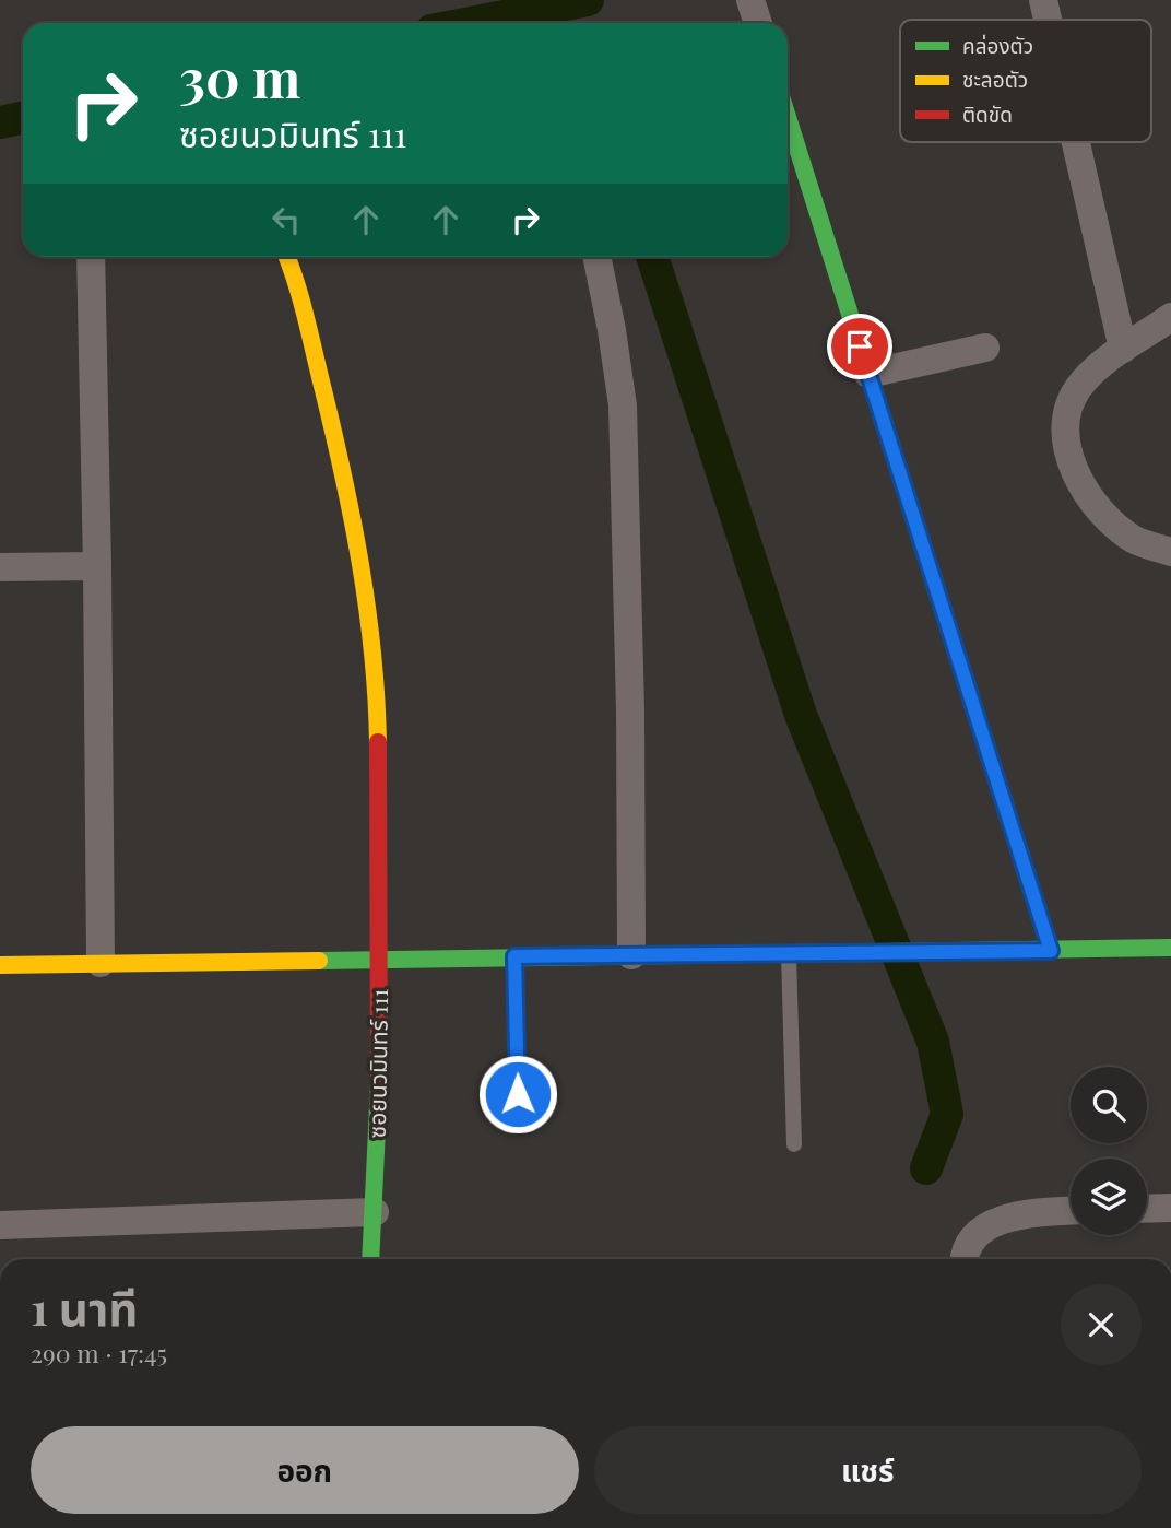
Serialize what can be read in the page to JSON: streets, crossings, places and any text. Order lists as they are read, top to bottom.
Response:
{
  "streets": {
    "street": ["ซอยนวมินทร์ 111"]
  },
  "legend": ["คล่องตัว", "ชะลอตัว", "ติดขัด"],
  "page": {
    "turn": ["30 m", "ซอยนวมินทร์ 111"],
    "heading": ["1 นาที", "290 m · 17:45"],
    "buttons": ["ออก", "แชร์"]
  }
}
